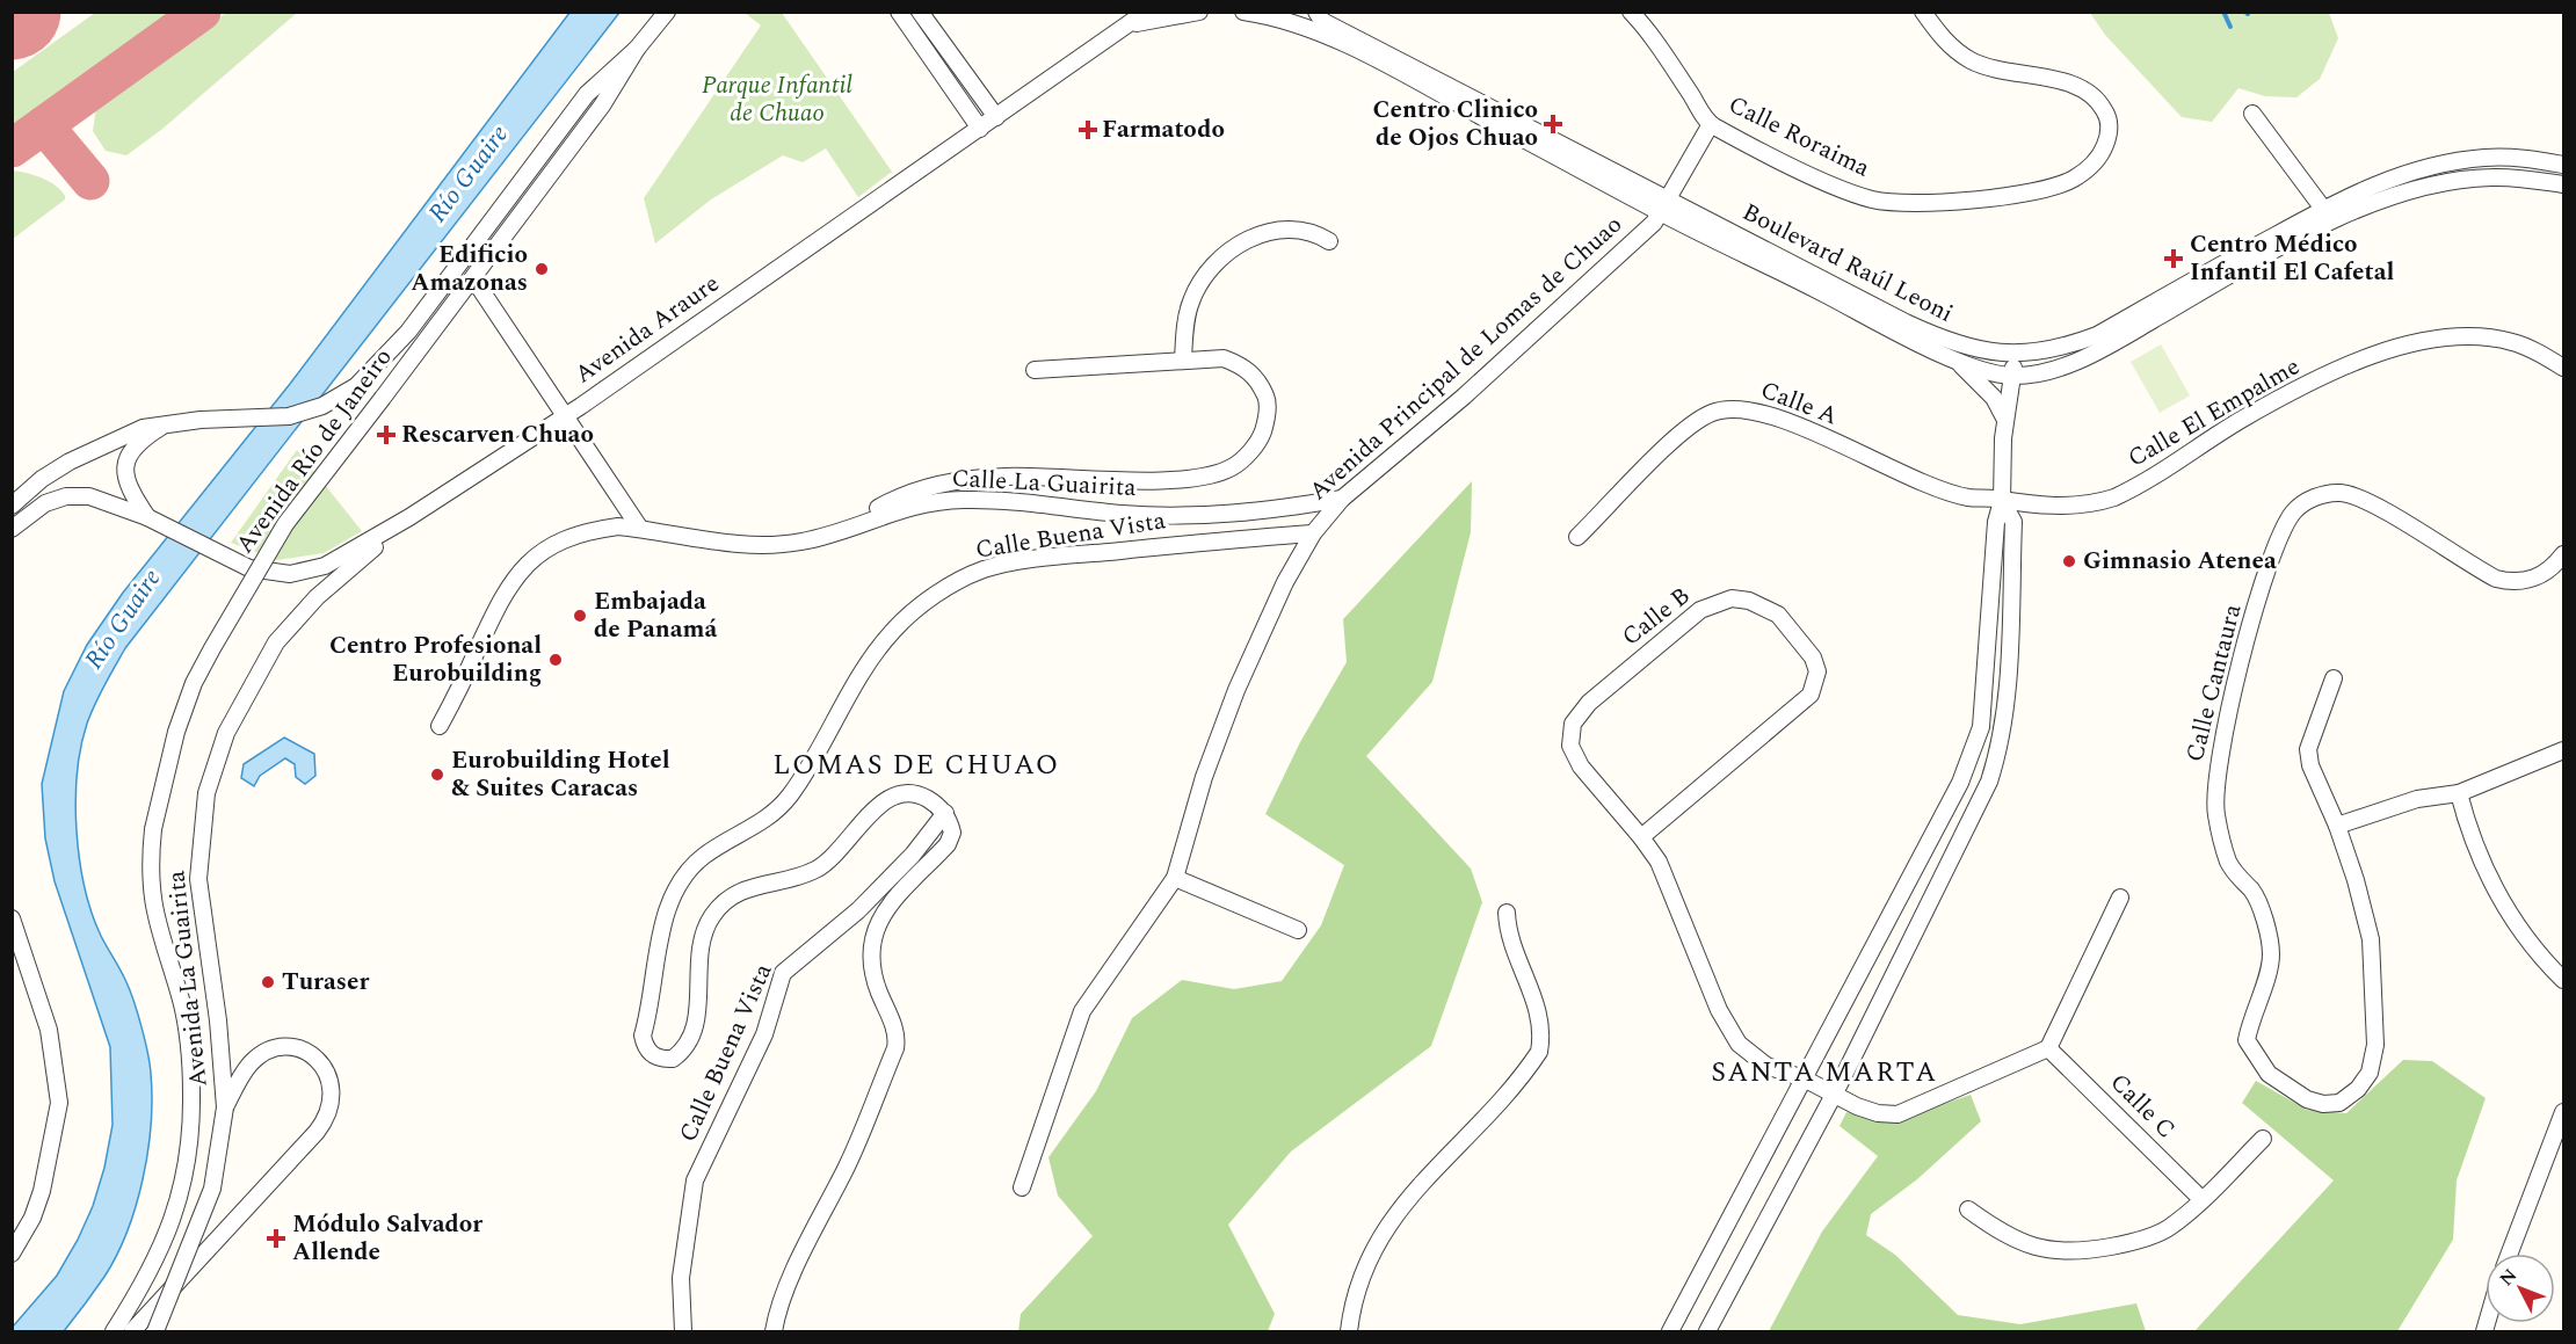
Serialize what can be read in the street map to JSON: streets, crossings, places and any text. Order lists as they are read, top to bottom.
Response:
{
  "streets": {
    "street": [
      "Calle Roraima",
      "Boulevard Raúl Leoni",
      "Avenida Araure",
      "Avenida Principal de Lomas de Chuao",
      "Calle A",
      "Calle El Empalme",
      "Avenida Río de Janeiro",
      "Calle La Guairita",
      "Calle Buena Vista",
      "Calle B",
      "Calle Cantaura",
      "Avenida La Guairita",
      "Calle C"
    ]
  },
  "crossings": [
    ["Calle Roraima", "Avenida Principal de Lomas de Chuao"],
    ["Boulevard Raúl Leoni", "Avenida Principal de Lomas de Chuao"],
    ["Avenida Araure", "Avenida La Guairita"],
    ["Avenida Principal de Lomas de Chuao", "Calle La Guairita"],
    ["Avenida Principal de Lomas de Chuao", "Calle Buena Vista"],
    ["Calle A", "Calle El Empalme"]
  ],
  "districts": ["LOMAS DE CHUAO", "SANTA MARTA"],
  "water": ["Río Guaire"],
  "parks": ["Parque Infantil de Chuao"],
  "places": {
    "health": [
      "Centro Clinico de Ojos Chuao",
      "Farmatodo",
      "Centro Médico Infantil El Cafetal",
      "Rescarven Chuao",
      "Módulo Salvador Allende"
    ],
    "other": [
      "Edificio Amazonas",
      "Gimnasio Atenea",
      "Embajada de Panamá",
      "Centro Profesional Eurobuilding",
      "Eurobuilding Hotel & Suites Caracas",
      "Turaser"
    ]
  },
  "north": "top left"
}
